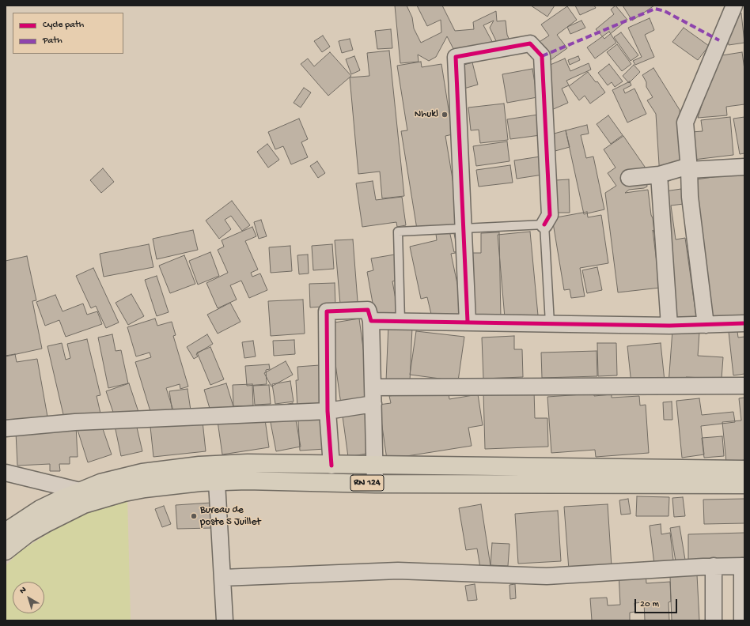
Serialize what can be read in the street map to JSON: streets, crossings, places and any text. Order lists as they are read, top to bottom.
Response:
{
  "streets": {
    "main road": ["RN 124"]
  },
  "places": ["Nhukl", "Bureau de poste 5 Juillet"],
  "legend": ["Cycle path", "Path"],
  "scale_bar": "20 m",
  "north": "top left"
}
